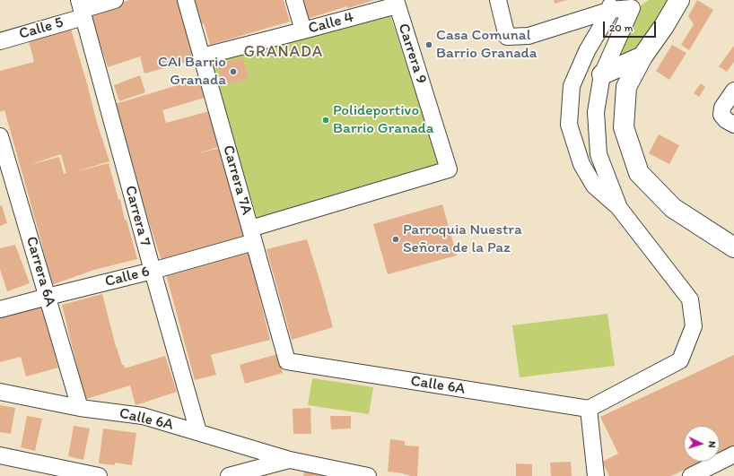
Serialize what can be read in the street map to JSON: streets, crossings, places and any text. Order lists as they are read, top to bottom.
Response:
{
  "streets": {
    "street": [
      "Calle 4",
      "Calle 5",
      "Carrera 9",
      "Carrera 7A",
      "Carrera 7",
      "Carrera 6A",
      "Calle 6",
      "Calle 6A"
    ]
  },
  "crossings": [
    ["Calle 4", "Carrera 9"],
    ["Calle 4", "Carrera 7A"],
    ["Calle 5", "Carrera 7"],
    ["Carrera 9", "Calle 6"],
    ["Carrera 7A", "Calle 6"],
    ["Carrera 7A", "Calle 6A"],
    ["Carrera 7", "Calle 6"],
    ["Carrera 7", "Calle 6A"],
    ["Carrera 6A", "Calle 6"],
    ["Carrera 6A", "Calle 6A"]
  ],
  "districts": ["GRANADA"],
  "places": [
    "Casa Comunal Barrio Granada",
    "CAI Barrio Granada",
    "Polideportivo Barrio Granada",
    "Parroquia Nuestra Señora de la Paz"
  ],
  "scale_bar": "20 m",
  "north": "right"
}
